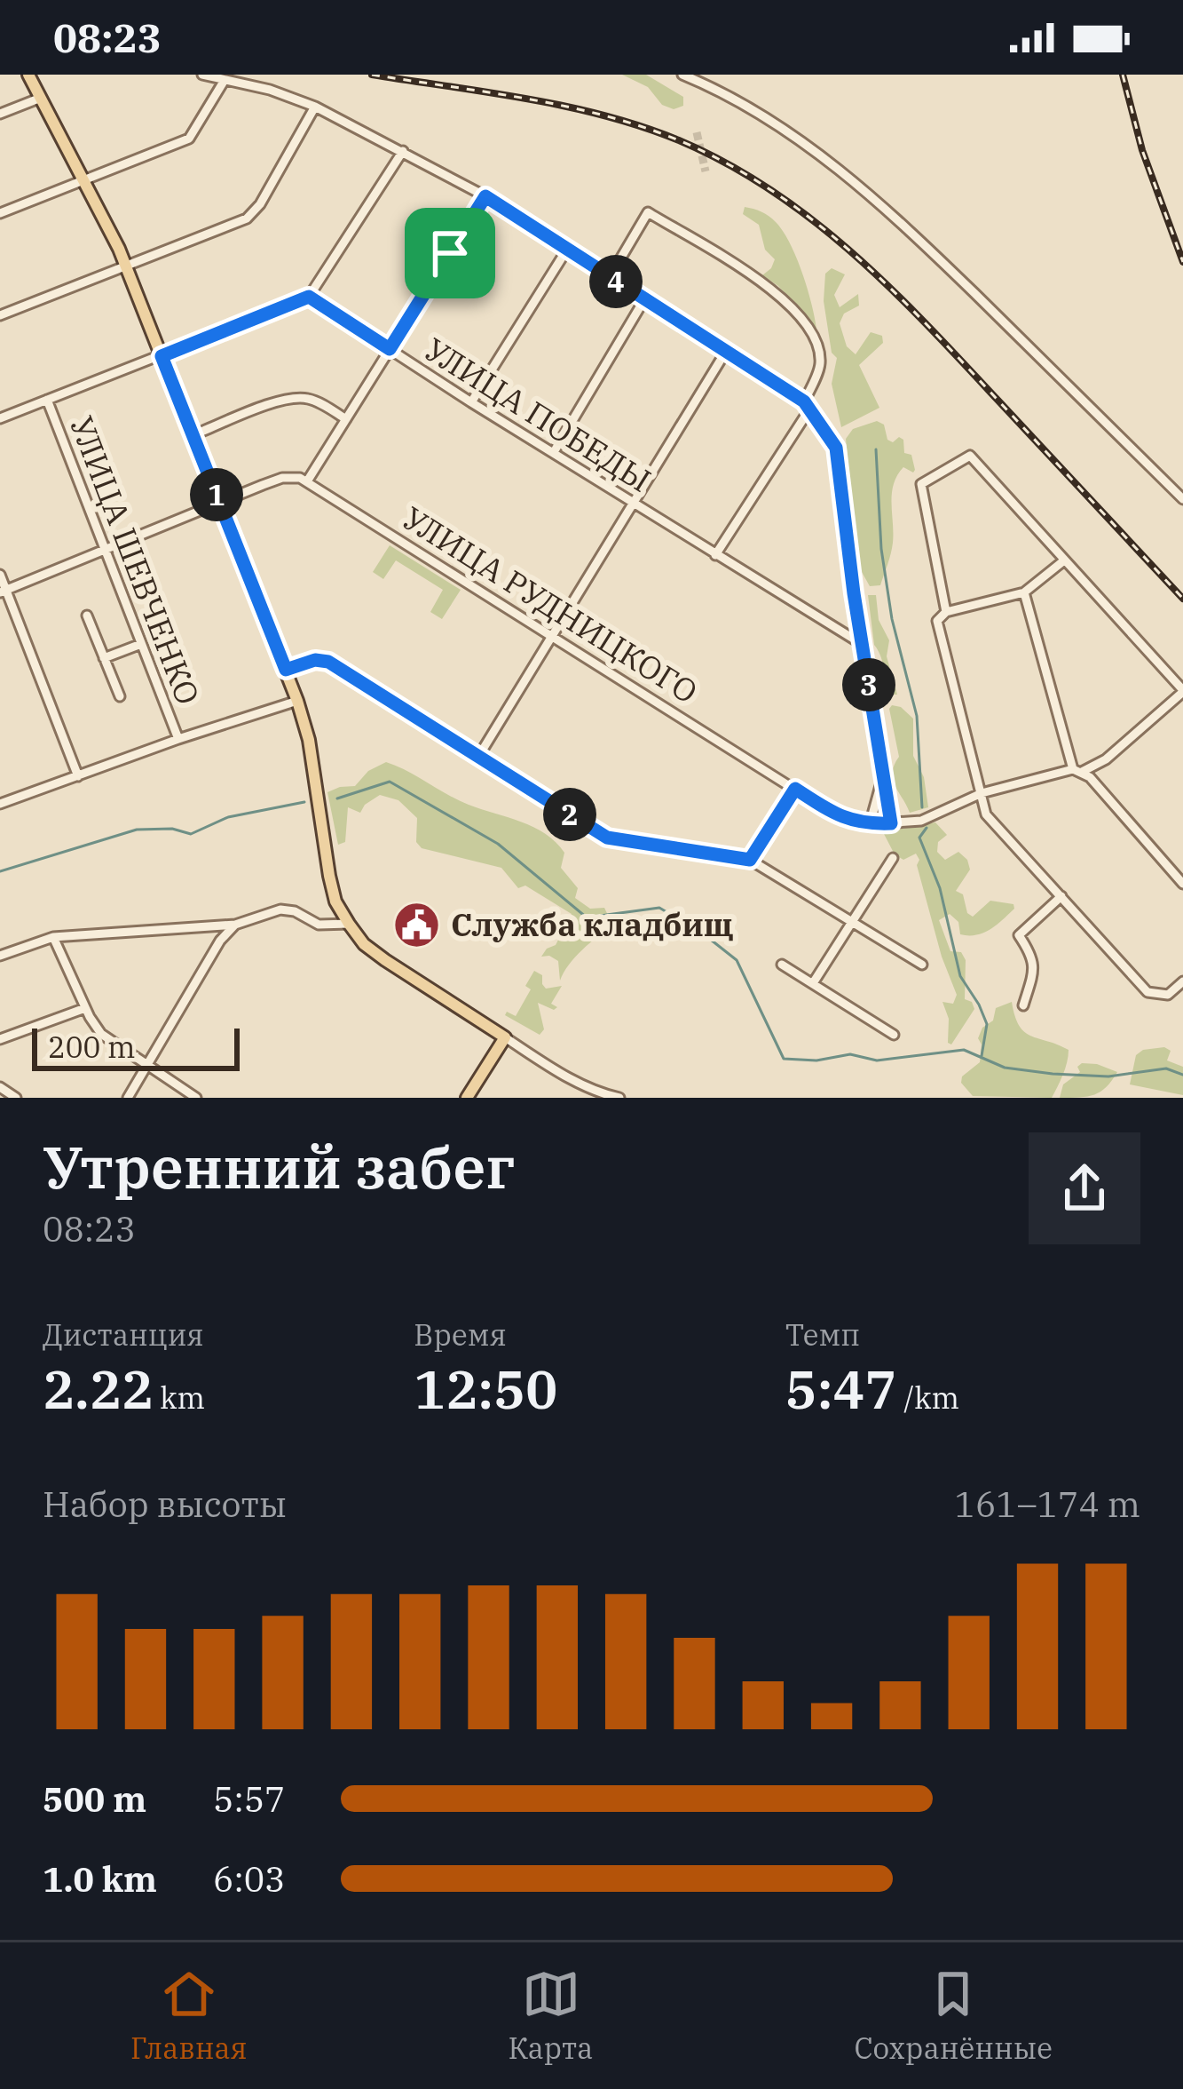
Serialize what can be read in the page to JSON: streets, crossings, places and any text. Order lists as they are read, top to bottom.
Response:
{
  "streets": {
    "street": ["УЛИЦА ПОБЕДЫ", "УЛИЦА ШЕВЧЕНКО", "УЛИЦА РУДНИЦКОГО"]
  },
  "places": {
    "public building": ["Служба кладбищ"]
  },
  "scale_bar": "200 m",
  "page": {
    "status": "08:23",
    "pins": [
      "4",
      "1",
      "3",
      "2"
    ],
    "scale": "200 m",
    "heading": ["Утренний забег", "08:23"],
    "stats": [
      ["Дистанция", "2.22 km"],
      ["Время", "12:50"],
      ["Темп", "5:47 /km"]
    ],
    "chart": ["Набор высоты", "161–174 m"],
    "list": [
      {
        "name": "500 m",
        "note": "5:57"
      },
      {
        "name": "1.0 km",
        "note": "6:03"
      }
    ],
    "tabs": ["Главная", "Карта", "Сохранённые"]
  }
}
